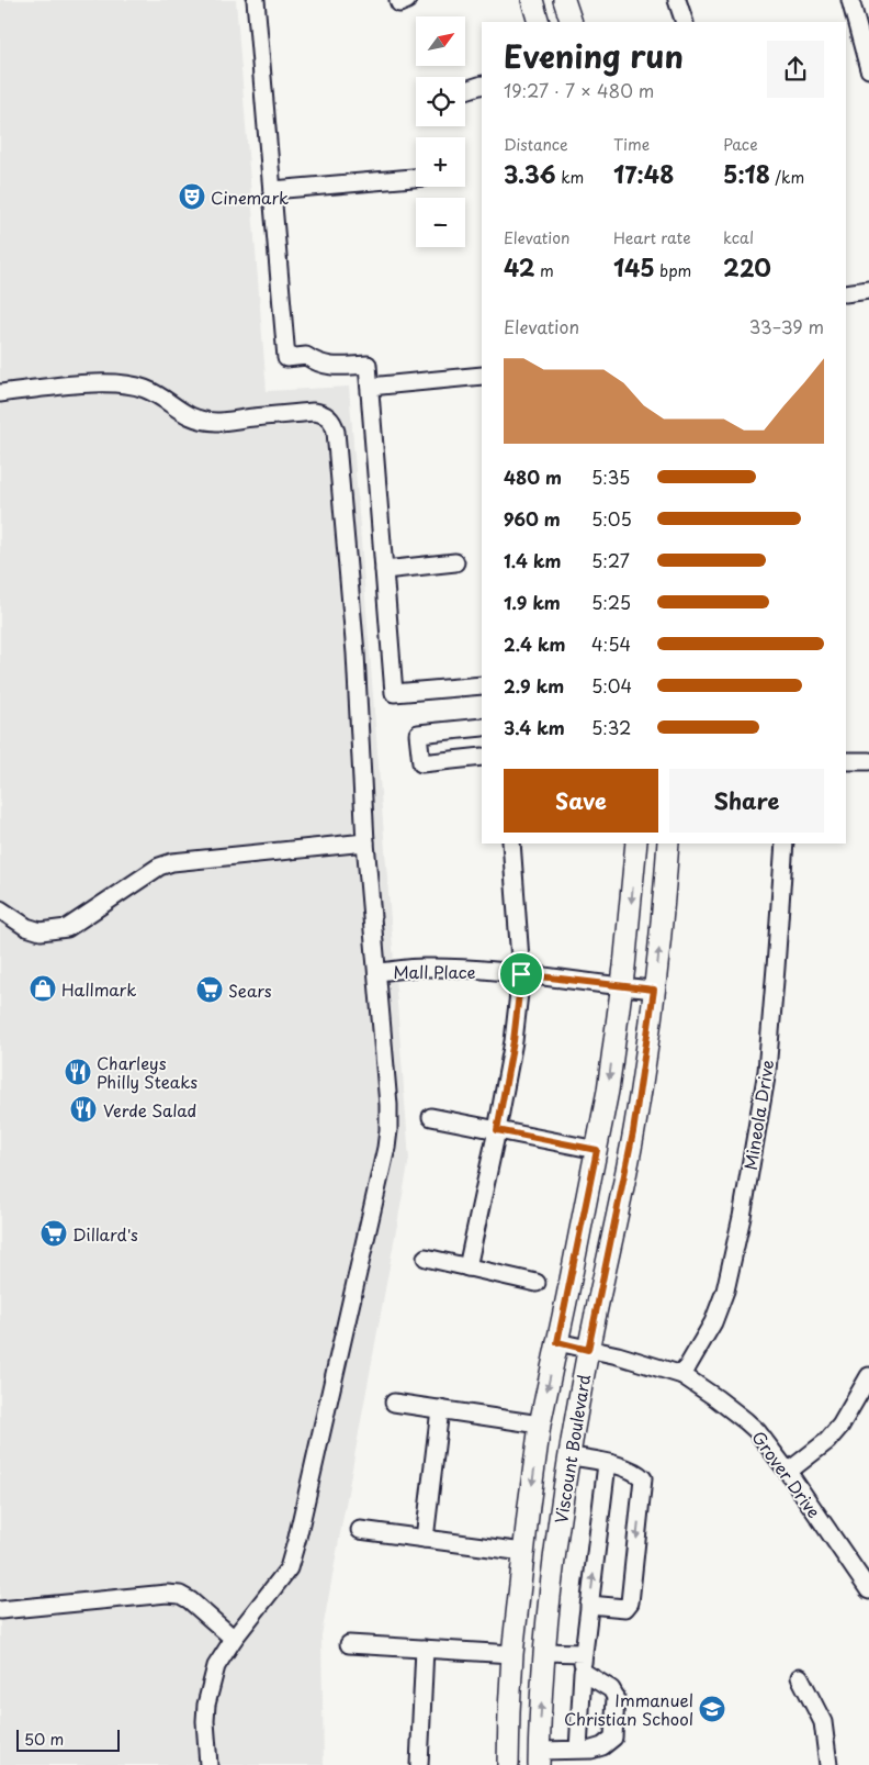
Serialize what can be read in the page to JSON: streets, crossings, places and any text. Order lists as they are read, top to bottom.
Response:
{
  "streets": {
    "main road": ["Viscount Boulevard"],
    "street": ["Mall Place", "Mineola Drive", "Grover Drive"]
  },
  "crossings": [
    ["Mall Place", "Viscount Boulevard"],
    ["Mineola Drive", "Grover Drive"],
    ["Viscount Boulevard", "Grover Drive"]
  ],
  "places": {
    "theatre": ["Cinemark"],
    "shop": ["Hallmark"],
    "supermarket": ["Sears", "Dillard's"],
    "restaurant": ["Charleys Philly Steaks", "Verde Salad"],
    "school or university": ["Immanuel Christian School"]
  },
  "scale_bar": "50 m",
  "north": "top right",
  "page": {
    "map_buttons": ["+", "−"],
    "heading": ["Evening run", "19:27 · 7 × 480 m"],
    "stats": [
      ["Distance", "3.36 km"],
      ["Time", "17:48"],
      ["Pace", "5:18 /km"],
      ["Elevation", "42 m"],
      ["Heart rate", "145 bpm"],
      ["kcal", "220"]
    ],
    "chart": ["Elevation", "33–39 m"],
    "list": [
      {
        "name": "480 m",
        "note": "5:35"
      },
      {
        "name": "960 m",
        "note": "5:05"
      },
      {
        "name": "1.4 km",
        "note": "5:27"
      },
      {
        "name": "1.9 km",
        "note": "5:25"
      },
      {
        "name": "2.4 km",
        "note": "4:54"
      },
      {
        "name": "2.9 km",
        "note": "5:04"
      },
      {
        "name": "3.4 km",
        "note": "5:32"
      }
    ],
    "buttons": ["Save", "Share"],
    "scale": "50 m"
  }
}
